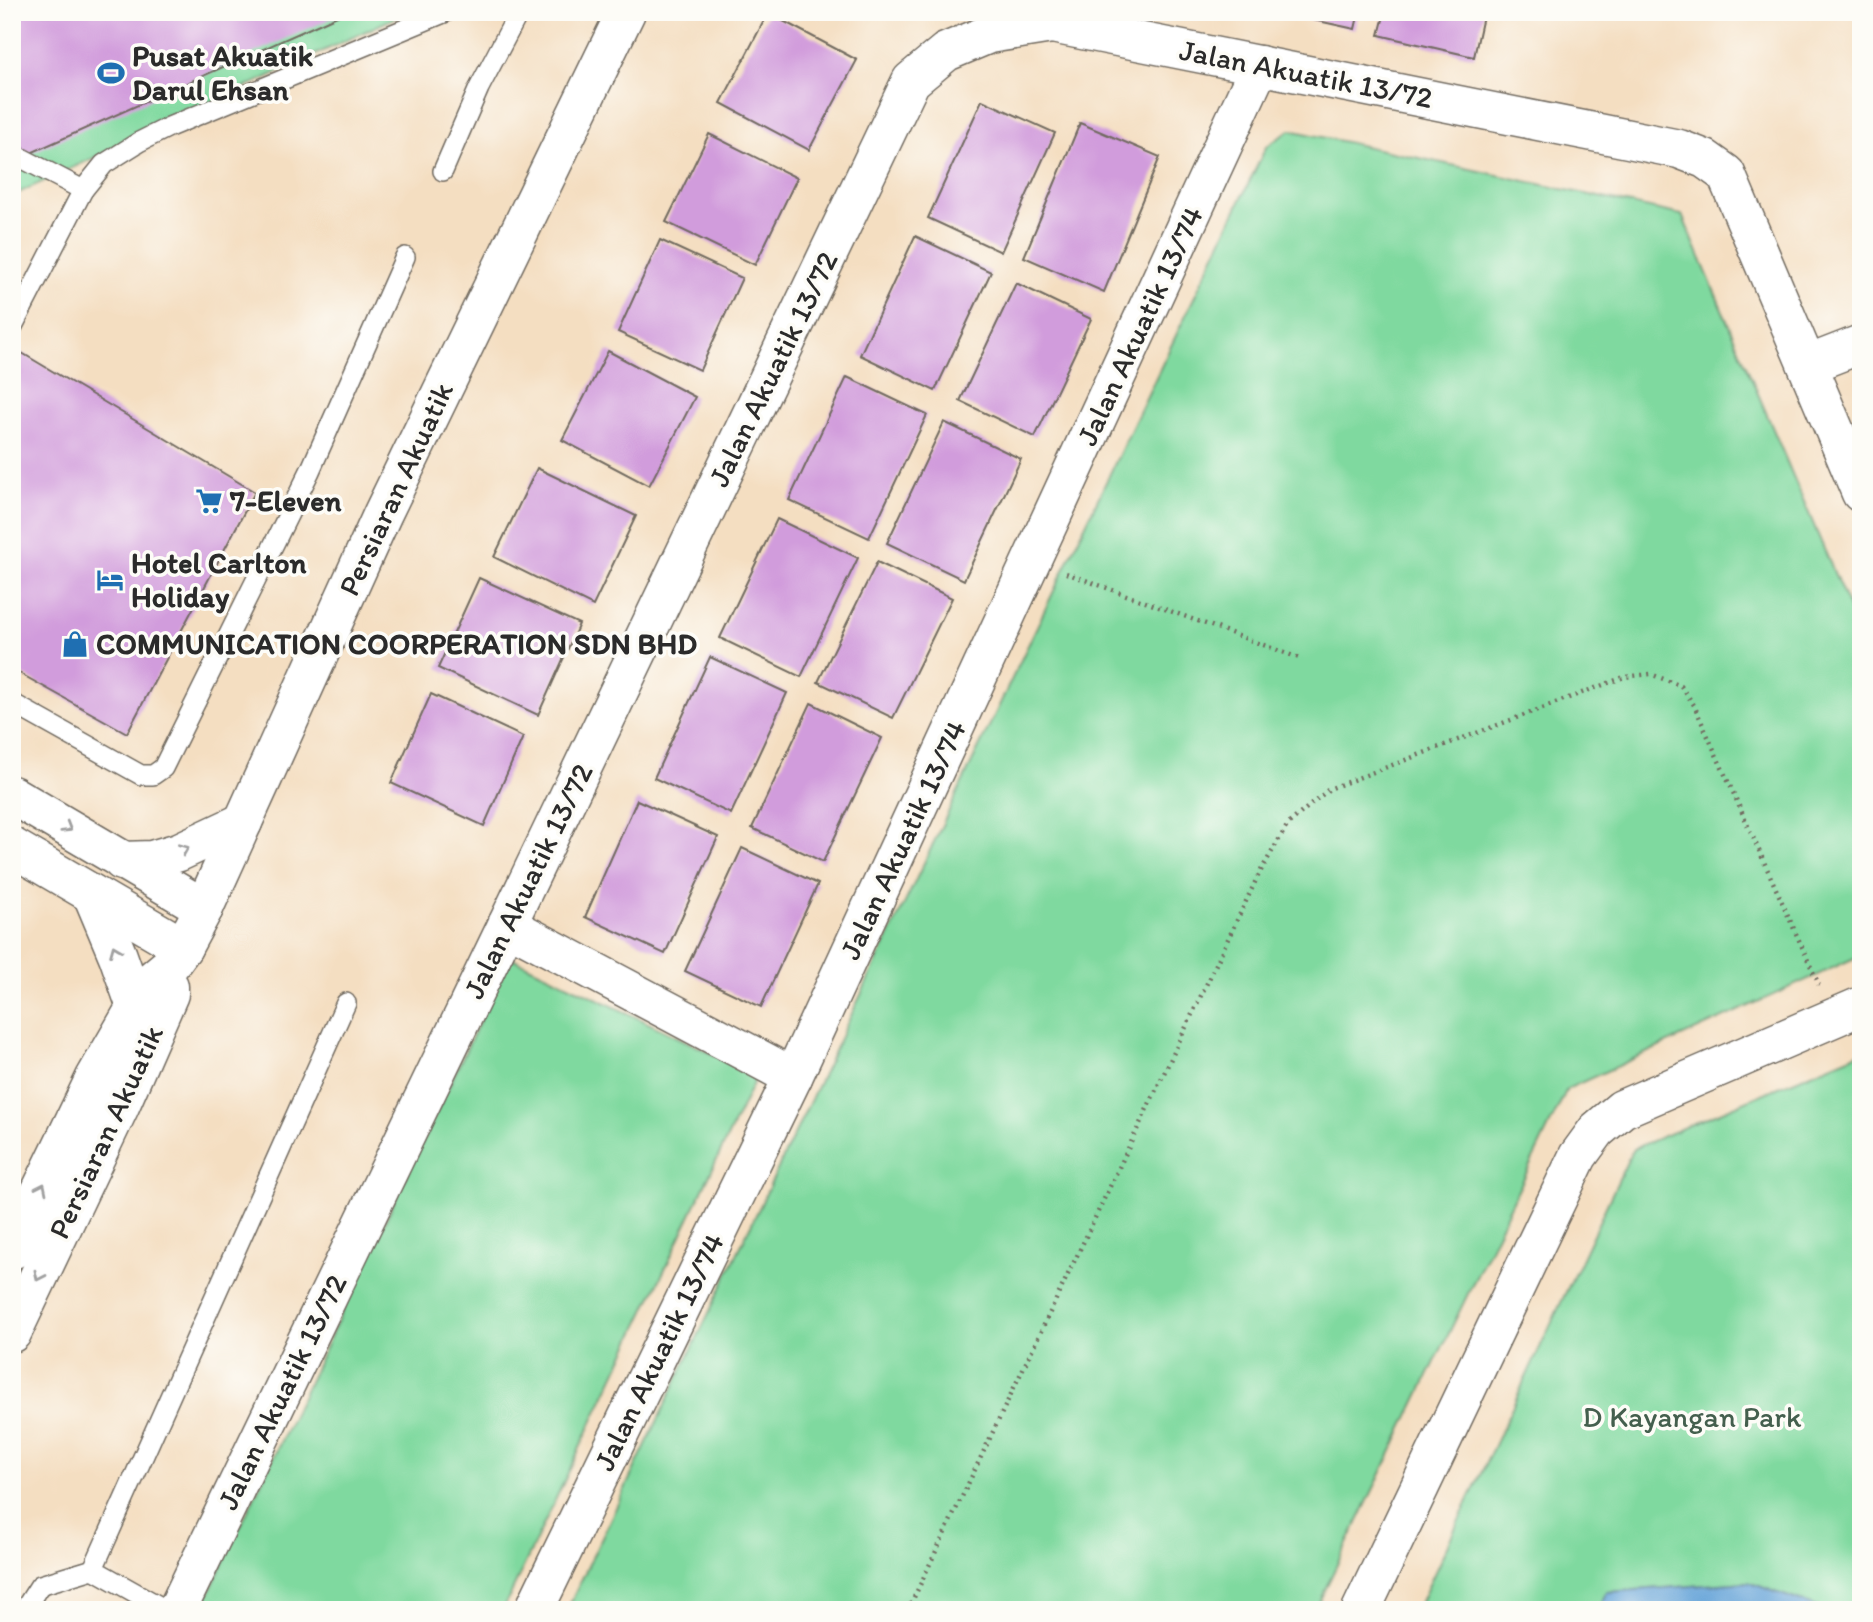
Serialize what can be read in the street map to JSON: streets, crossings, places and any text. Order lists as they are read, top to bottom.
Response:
{
  "streets": {
    "street": ["Jalan Akuatik 13/72", "Jalan Akuatik 13/74", "Persiaran Akuatik"]
  },
  "crossings": [
    ["Jalan Akuatik 13/72", "Jalan Akuatik 13/74"]
  ],
  "parks": ["D Kayangan Park"],
  "places": {
    "sports": ["Pusat Akuatik Darul Ehsan"],
    "supermarket": ["7-Eleven"],
    "hotel": ["Hotel Carlton Holiday"],
    "shop": ["COMMUNICATION COORPERATION SDN BHD"]
  }
}
